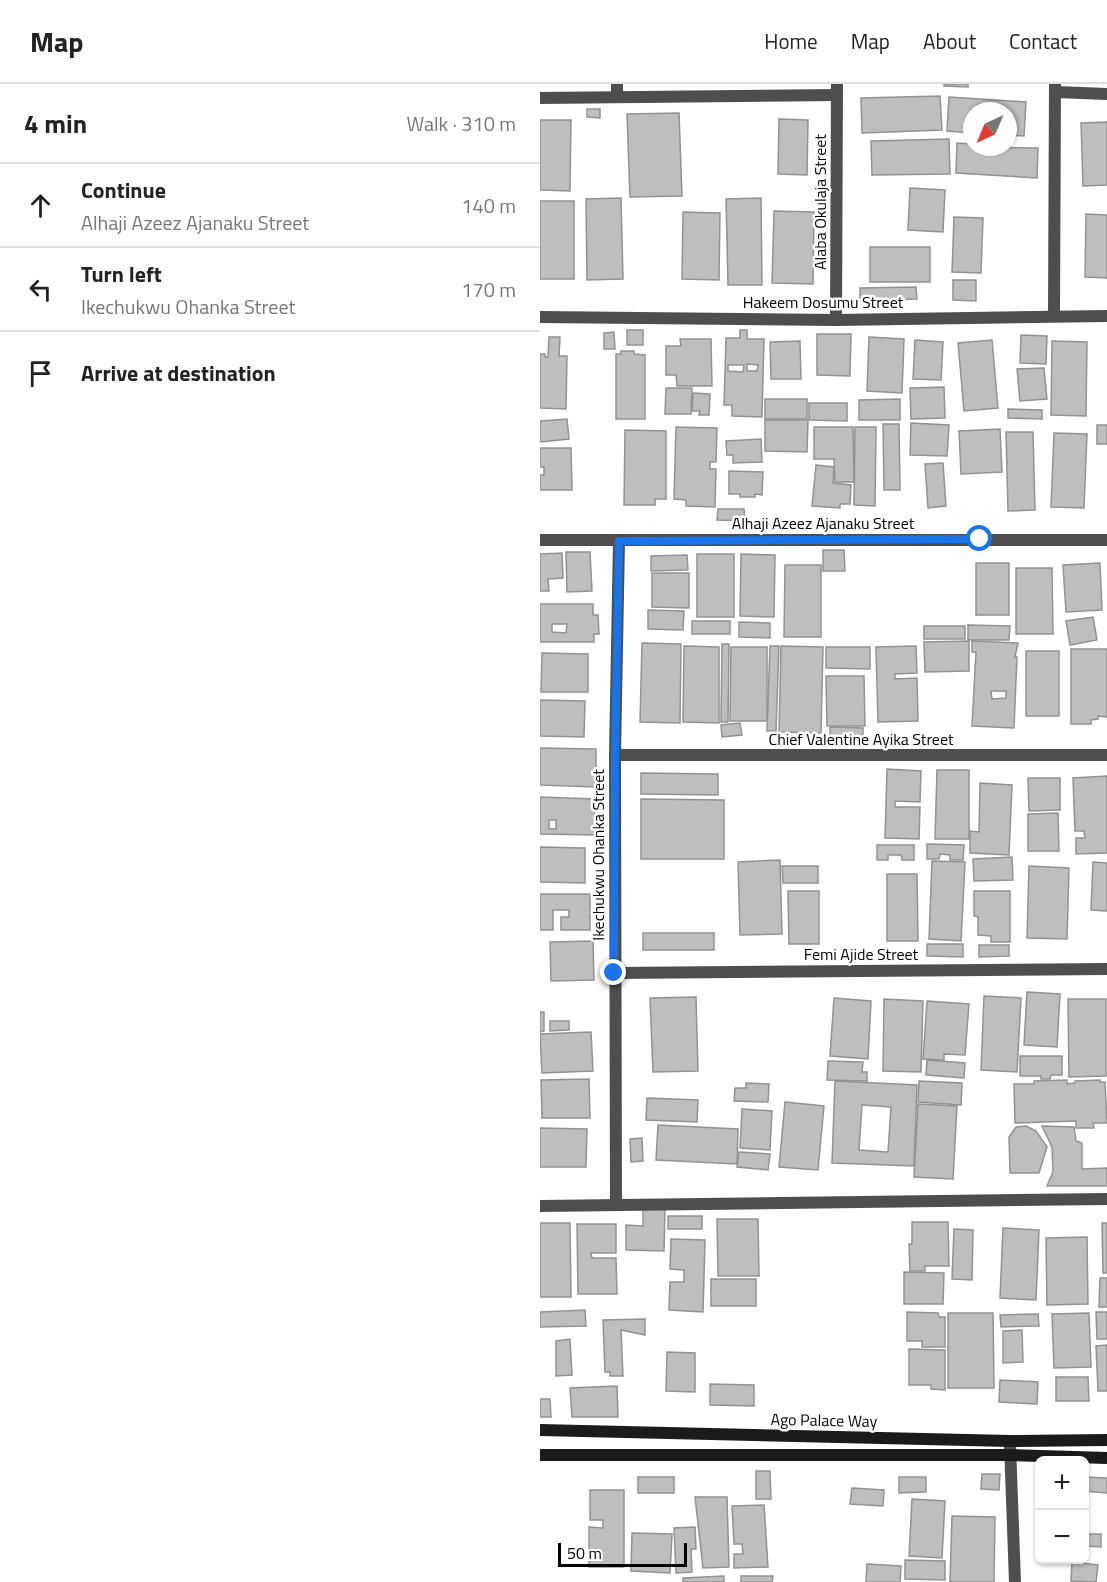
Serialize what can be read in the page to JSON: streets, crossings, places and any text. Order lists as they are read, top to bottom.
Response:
{
  "streets": {
    "main road": ["Ago Palace Way"],
    "street": [
      "Alaba Okulaja Street",
      "Hakeem Dosumu Street",
      "Alhaji Azeez Ajanaku Street",
      "Chief Valentine Ayika Street",
      "Ikechukwu Ohanka Street",
      "Femi Ajide Street"
    ]
  },
  "crossings": [
    ["Alaba Okulaja Street", "Hakeem Dosumu Street"],
    ["Alhaji Azeez Ajanaku Street", "Ikechukwu Ohanka Street"],
    ["Chief Valentine Ayika Street", "Ikechukwu Ohanka Street"],
    ["Ikechukwu Ohanka Street", "Femi Ajide Street"]
  ],
  "scale_bar": "50 m",
  "north": "bottom left",
  "page": {
    "header": "Map",
    "nav": [
      "Home",
      "Map",
      "About",
      "Contact"
    ],
    "heading": ["4 min", "Walk · 310 m"],
    "list": [
      ["Continue", "Alhaji Azeez Ajanaku Street", "140 m"],
      ["Turn left", "Ikechukwu Ohanka Street", "170 m"],
      "Arrive at destination"
    ],
    "map_buttons": ["+", "−"],
    "scale": "50 m"
  }
}
